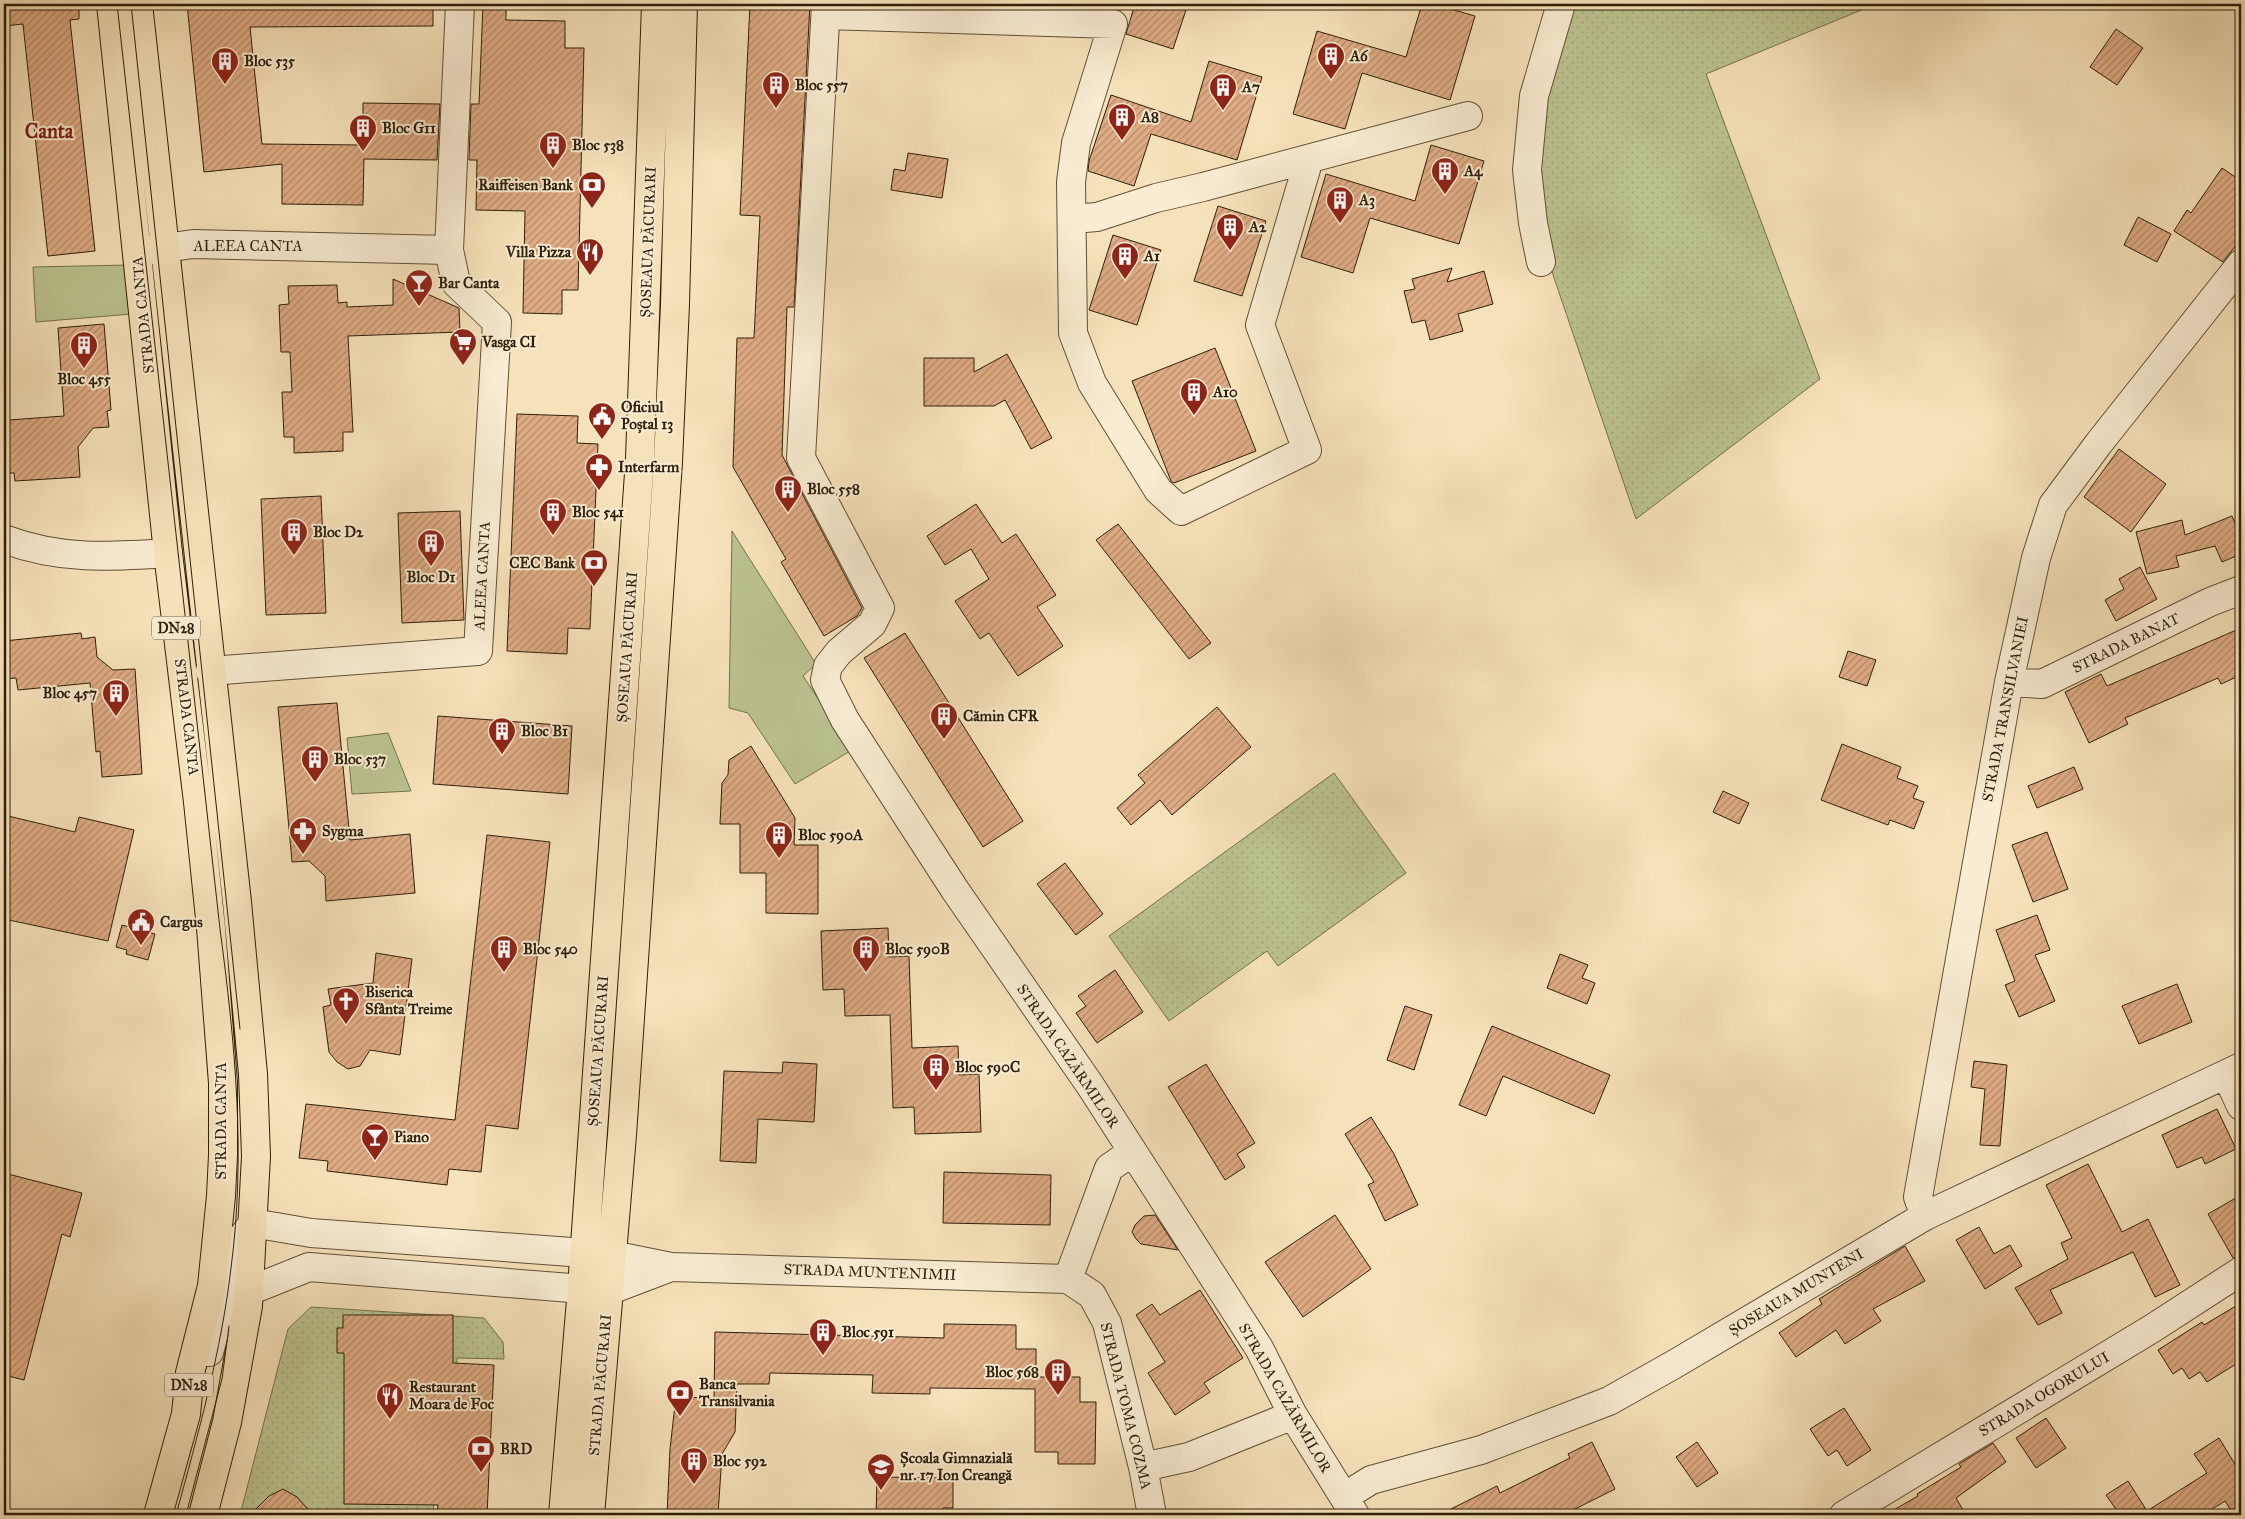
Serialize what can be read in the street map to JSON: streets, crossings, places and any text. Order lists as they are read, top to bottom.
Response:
{
  "streets": {
    "main road": [
      "ȘOSEAUA PĂCURARI",
      "STRADA CANTA",
      "DN28",
      "STRADA PĂCURARI"
    ],
    "street": [
      "ALEEA CANTA",
      "STRADA BANAT",
      "STRADA TRANSILVANIEI",
      "STRADA CAZĂRMILOR",
      "STRADA MUNTENIMII",
      "ȘOSEAUA MUNTENI",
      "STRADA OGORULUI",
      "STRADA TOMA COZMA"
    ]
  },
  "crossings": [
    ["ȘOSEAUA PĂCURARI", "STRADA MUNTENIMII"],
    ["ȘOSEAUA PĂCURARI", "STRADA PĂCURARI"],
    ["ALEEA CANTA", "STRADA CANTA"],
    ["STRADA CANTA", "DN28"],
    ["STRADA BANAT", "STRADA TRANSILVANIEI"],
    ["STRADA TRANSILVANIEI", "ȘOSEAUA MUNTENI"],
    ["STRADA CAZĂRMILOR", "ȘOSEAUA MUNTENI"],
    ["STRADA MUNTENIMII", "STRADA PĂCURARI"],
    ["STRADA MUNTENIMII", "STRADA TOMA COZMA"]
  ],
  "districts": ["Canta"],
  "places": {
    "building": [
      "A6",
      "Bloc 535",
      "Bloc 557",
      "A7",
      "A8",
      "Bloc G11",
      "Bloc 538",
      "A4",
      "A3",
      "A2",
      "A1",
      "Bloc 455",
      "A10",
      "Bloc 558",
      "Bloc 541",
      "Bloc D2",
      "Bloc D1",
      "Bloc 457",
      "Cămin CFR",
      "Bloc B1",
      "Bloc 537",
      "Bloc 590A",
      "Bloc 540",
      "Bloc 590B",
      "Bloc 590C",
      "Bloc 591",
      "Bloc 568",
      "Bloc 592"
    ],
    "bank": [
      "Raiffeisen Bank",
      "CEC Bank",
      "Banca Transilvania",
      "BRD"
    ],
    "restaurant": ["Villa Pizza", "Restaurant Moara de Foc"],
    "bar": ["Bar Canta", "Piano"],
    "supermarket": ["Vasga CI"],
    "public building": ["Oficiul Poștal 13", "Cargus"],
    "pharmacy": ["Interfarm", "Sygma"],
    "church": ["Biserica Sfânta Treime"],
    "school or university": ["Școala Gimnazială nr. 17 Ion Creangă"]
  }
}
